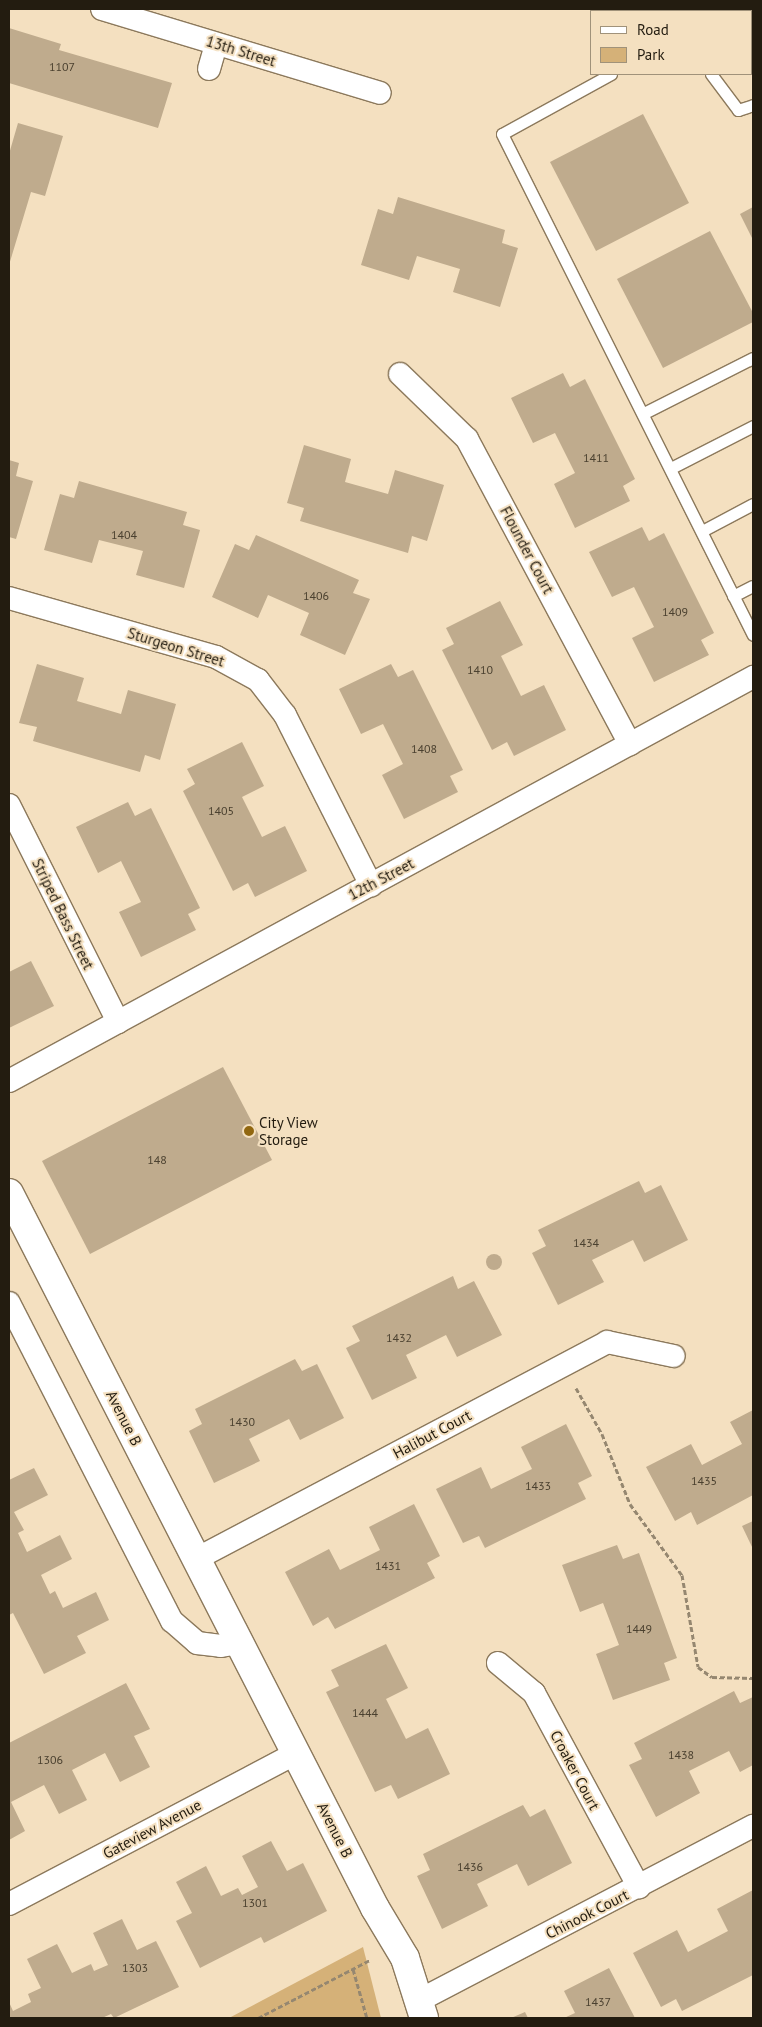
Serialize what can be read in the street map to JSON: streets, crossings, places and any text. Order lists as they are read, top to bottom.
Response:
{
  "streets": {
    "street": [
      "13th Street",
      "Flounder Court",
      "Sturgeon Street",
      "12th Street",
      "Striped Bass Street",
      "Avenue B",
      "Halibut Court",
      "Croaker Court",
      "Gateview Avenue",
      "Chinook Court"
    ]
  },
  "crossings": [
    ["Flounder Court", "12th Street"],
    ["Sturgeon Street", "12th Street"],
    ["12th Street", "Striped Bass Street"],
    ["Avenue B", "Halibut Court"],
    ["Avenue B", "Gateview Avenue"],
    ["Avenue B", "Chinook Court"],
    ["Croaker Court", "Chinook Court"]
  ],
  "places": ["City View Storage"],
  "house_numbers": [
    "1107",
    "1411",
    "1404",
    "1406",
    "1409",
    "1410",
    "1408",
    "1405",
    "148",
    "1434",
    "1432",
    "1430",
    "1435",
    "1433",
    "1431",
    "1449",
    "1444",
    "1438",
    "1306",
    "1436",
    "1301",
    "1303",
    "1437"
  ],
  "legend": ["Road", "Park"]
}
